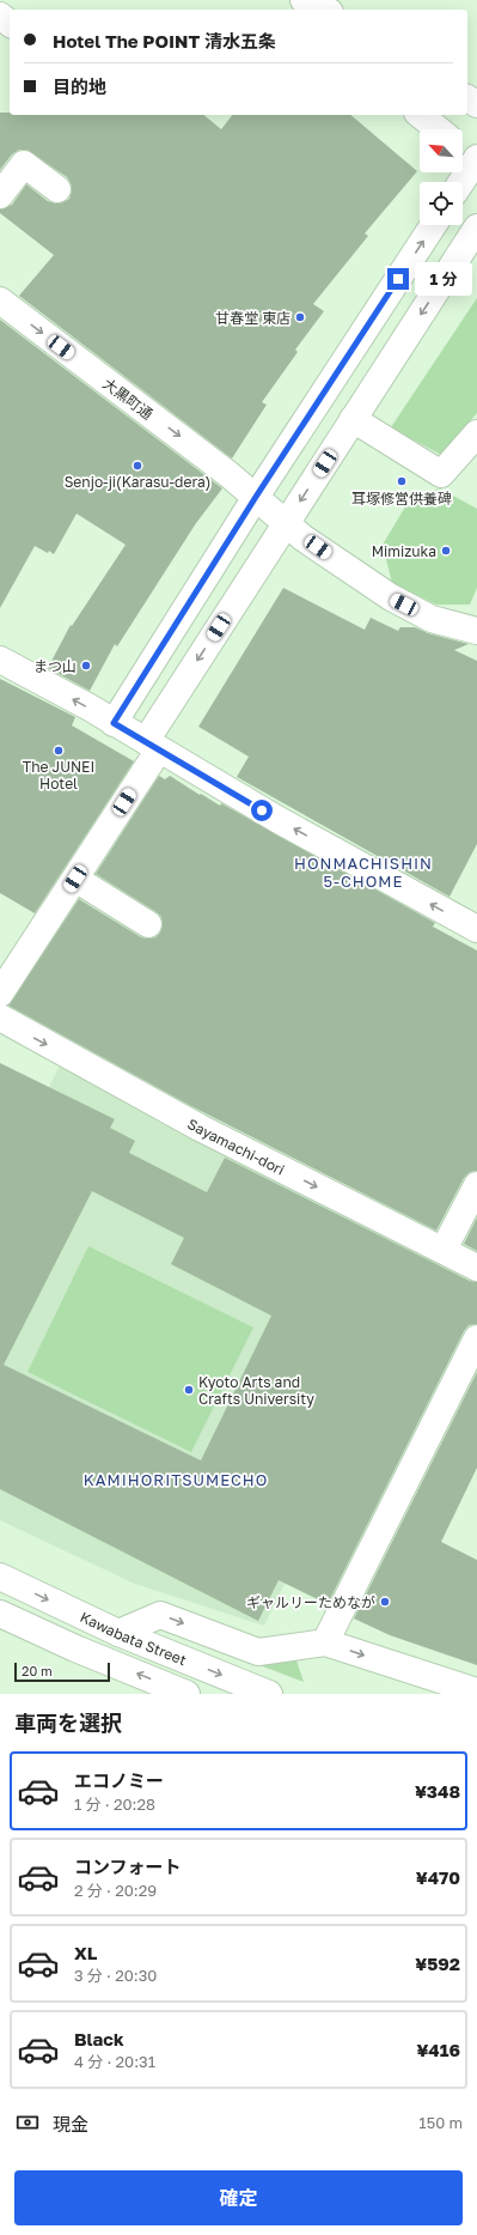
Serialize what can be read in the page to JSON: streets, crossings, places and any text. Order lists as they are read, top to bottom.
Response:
{
  "streets": {
    "street": ["大黒町通", "Sayamachi-dori", "Kawabata Street"]
  },
  "one_way": ["大黒町通", "Sayamachi-dori"],
  "districts": ["HONMACHISHIN 5-CHOME", "KAMIHORITSUMECHO"],
  "places": [
    "甘春堂 東店",
    "Senjo-ji(Karasu-dera)",
    "耳塚修営供養碑",
    "Mimizuka",
    "まつ山",
    "The JUNEI Hotel",
    "Kyoto Arts and Crafts University",
    "ギャルリーためなが"
  ],
  "scale_bar": "20 m",
  "north": "top left",
  "page": {
    "banner": ["Hotel The POINT 清水五条", "目的地"],
    "bubble": "1 分",
    "scale": "20 m",
    "heading": "車両を選択",
    "list": [
      {
        "name": "エコノミー",
        "note": "1 分 · 20:28",
        "value": "¥348"
      },
      {
        "name": "コンフォート",
        "note": "2 分 · 20:29",
        "value": "¥470"
      },
      {
        "name": "XL",
        "note": "3 分 · 20:30",
        "value": "¥592"
      },
      {
        "name": "Black",
        "note": "4 分 · 20:31",
        "value": "¥416"
      }
    ],
    "pay": ["現金", "150 m"],
    "buttons": "確定"
  }
}
